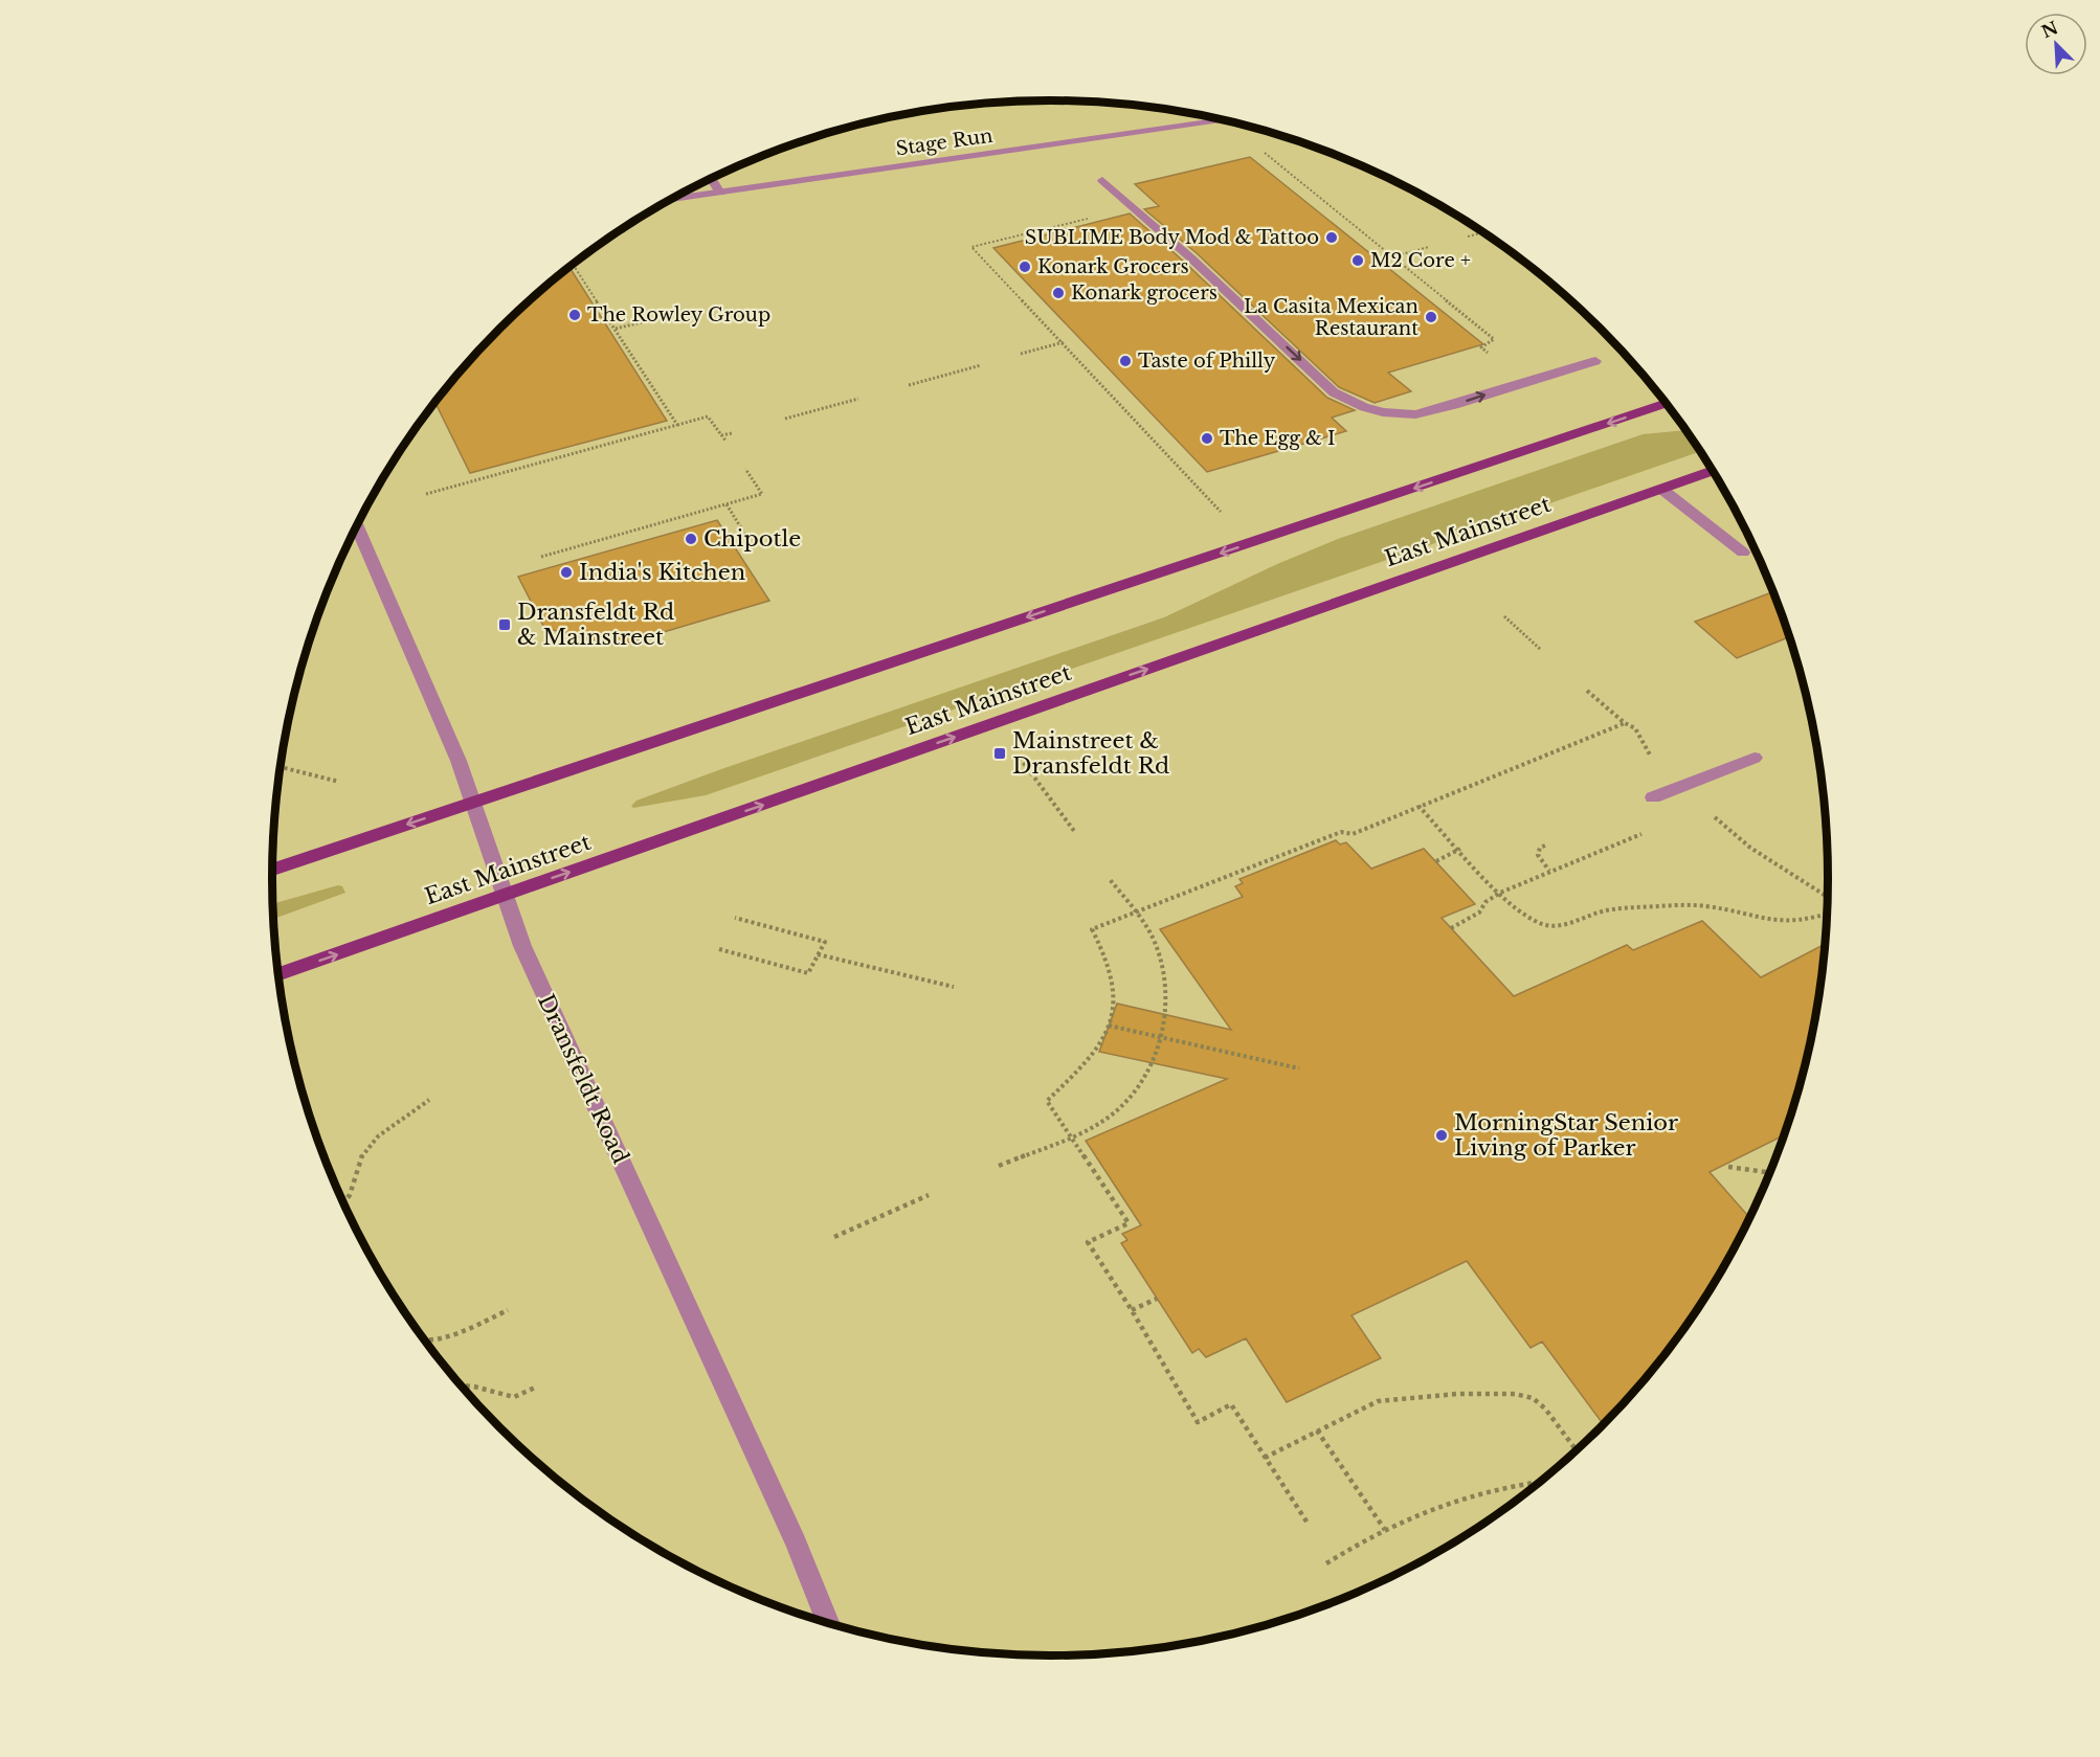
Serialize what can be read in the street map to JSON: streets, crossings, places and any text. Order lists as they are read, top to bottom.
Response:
{
  "streets": {
    "main road": ["East Mainstreet"],
    "street": ["Stage Run", "Dransfeldt Road"]
  },
  "crossings": [
    ["East Mainstreet", "Dransfeldt Road"]
  ],
  "places": {
    "other": [
      "SUBLIME Body Mod & Tattoo",
      "M2 Core +",
      "Konark Grocers",
      "Konark grocers",
      "The Rowley Group",
      "La Casita Mexican Restaurant",
      "Taste of Philly",
      "The Egg & I",
      "Chipotle",
      "India's Kitchen",
      "MorningStar Senior Living of Parker"
    ],
    "transit": ["Dransfeldt Rd & Mainstreet", "Mainstreet & Dransfeldt Rd"]
  },
  "north": "top left"
}
